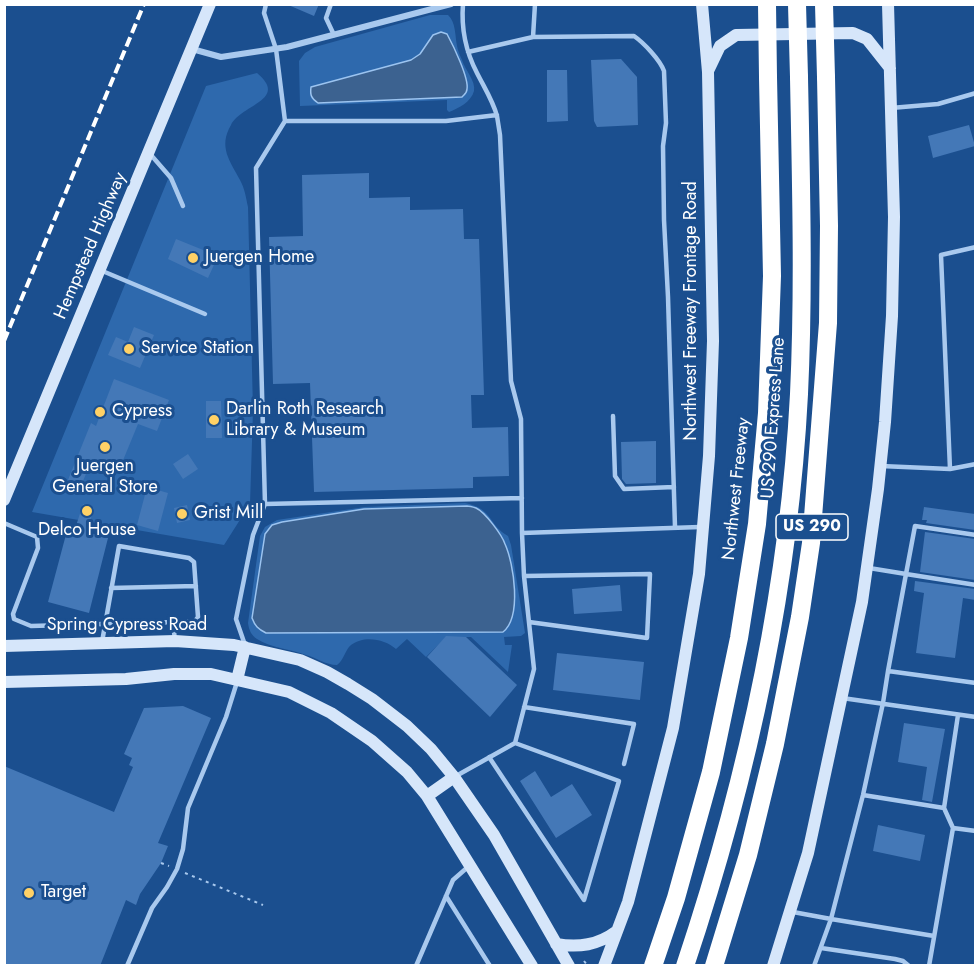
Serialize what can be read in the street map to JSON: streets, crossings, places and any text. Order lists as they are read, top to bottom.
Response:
{
  "streets": {
    "highway": ["US 290 Express Lane", "Northwest Freeway", "US 290"],
    "main road": ["Hempstead Highway", "Northwest Freeway Frontage Road", "Spring Cypress Road"]
  },
  "places": [
    "Juergen Home",
    "Service Station",
    "Cypress",
    "Darlin Roth Research Library & Museum",
    "Juergen General Store",
    "Delco House",
    "Grist Mill",
    "Target"
  ]
}
